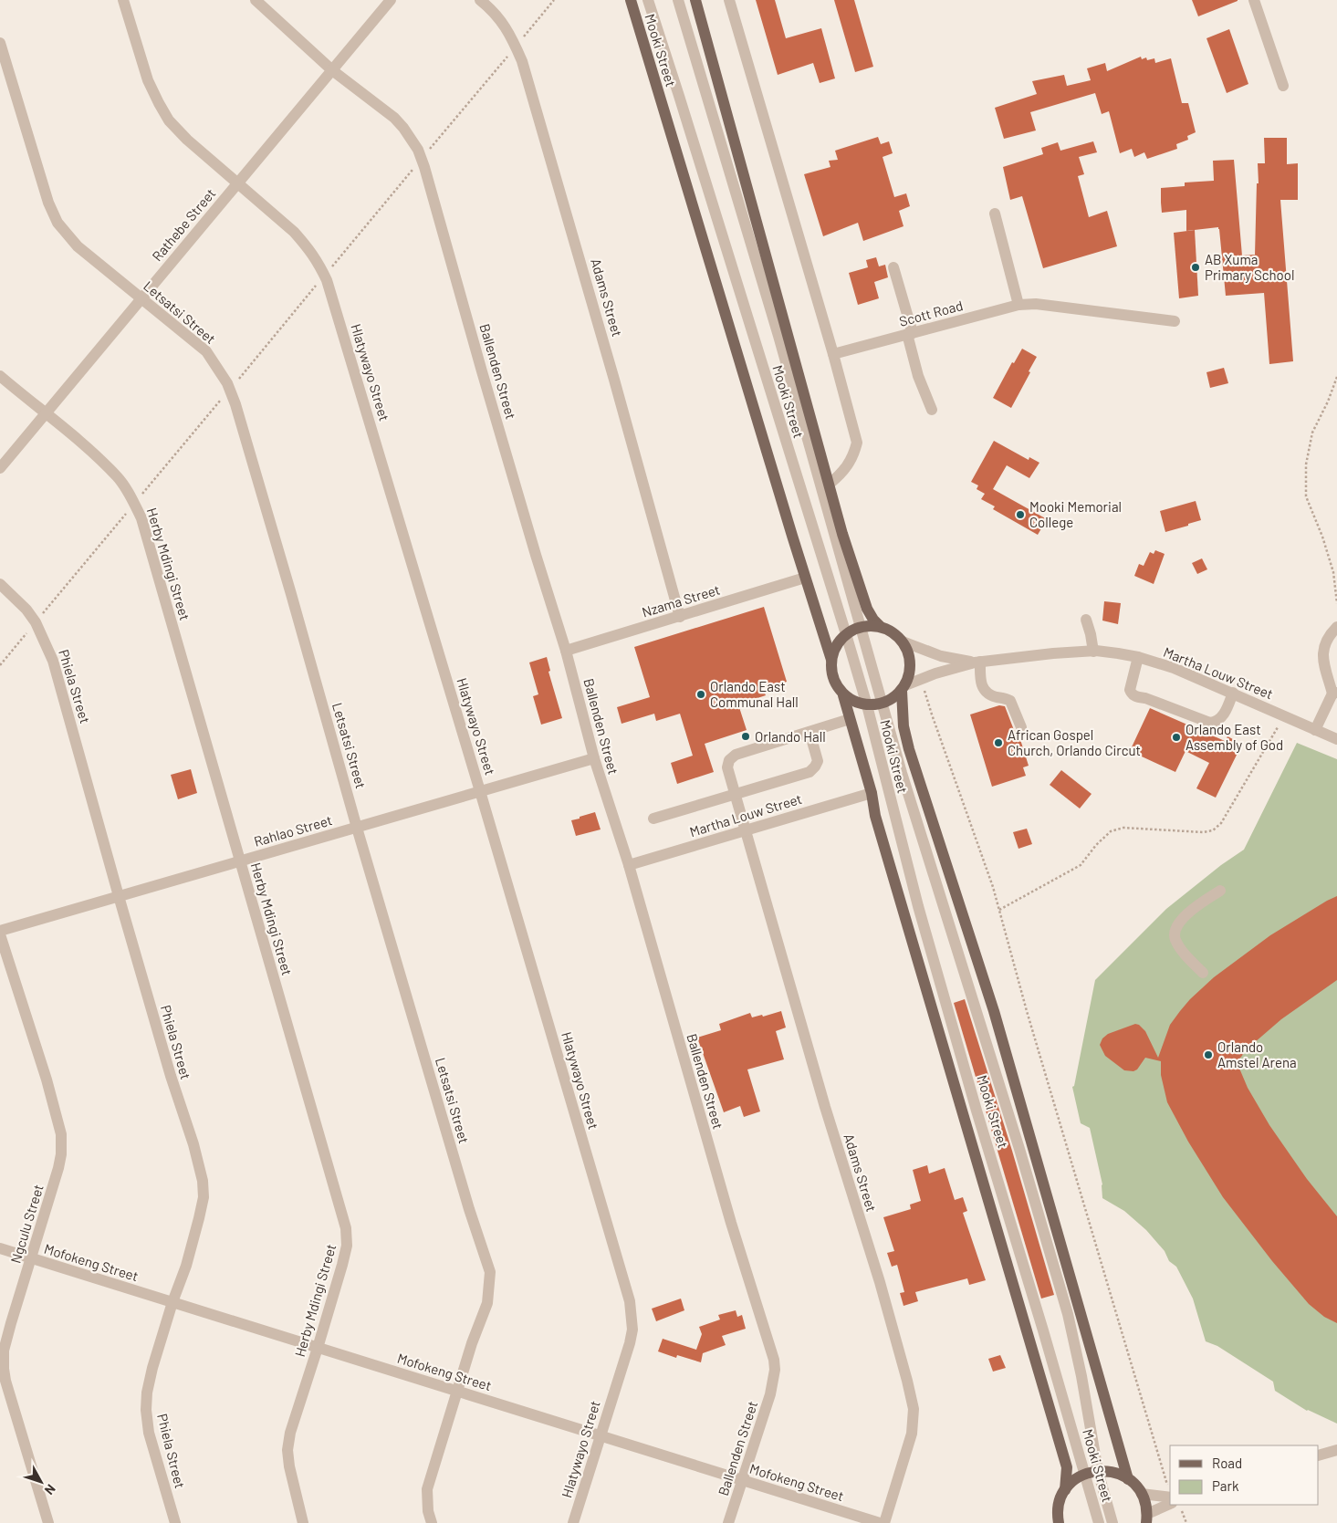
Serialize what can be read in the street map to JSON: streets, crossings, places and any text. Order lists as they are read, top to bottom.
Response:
{
  "streets": {
    "main road": ["Mooki Street"],
    "street": [
      "Rathebe Street",
      "Adams Street",
      "Letsatsi Street",
      "Scott Road",
      "Ballenden Street",
      "Hlatywayo Street",
      "Herby Mdingi Street",
      "Nzama Street",
      "Martha Louw Street",
      "Phiela Street",
      "Rahlao Street",
      "Ngculu Street",
      "Mofokeng Street"
    ]
  },
  "crossings": [
    ["Mooki Street", "Nzama Street"],
    ["Mooki Street", "Martha Louw Street"],
    ["Rathebe Street", "Letsatsi Street"],
    ["Rathebe Street", "Ballenden Street"],
    ["Rathebe Street", "Hlatywayo Street"],
    ["Rathebe Street", "Herby Mdingi Street"],
    ["Adams Street", "Nzama Street"],
    ["Adams Street", "Martha Louw Street"],
    ["Letsatsi Street", "Rahlao Street"],
    ["Letsatsi Street", "Mofokeng Street"],
    ["Ballenden Street", "Nzama Street"],
    ["Ballenden Street", "Martha Louw Street"],
    ["Ballenden Street", "Rahlao Street"],
    ["Ballenden Street", "Mofokeng Street"],
    ["Hlatywayo Street", "Rahlao Street"],
    ["Hlatywayo Street", "Mofokeng Street"],
    ["Herby Mdingi Street", "Rahlao Street"],
    ["Herby Mdingi Street", "Mofokeng Street"],
    ["Phiela Street", "Rahlao Street"],
    ["Phiela Street", "Mofokeng Street"],
    ["Rahlao Street", "Ngculu Street"],
    ["Ngculu Street", "Mofokeng Street"]
  ],
  "places": [
    "AB Xuma Primary School",
    "Mooki Memorial College",
    "Orlando East Communal Hall",
    "Orlando Hall",
    "Orlando East Assembly of God",
    "African Gospel Church, Orlando Circut",
    "Orlando Amstel Arena"
  ],
  "legend": ["Road", "Park"],
  "north": "bottom right"
}
